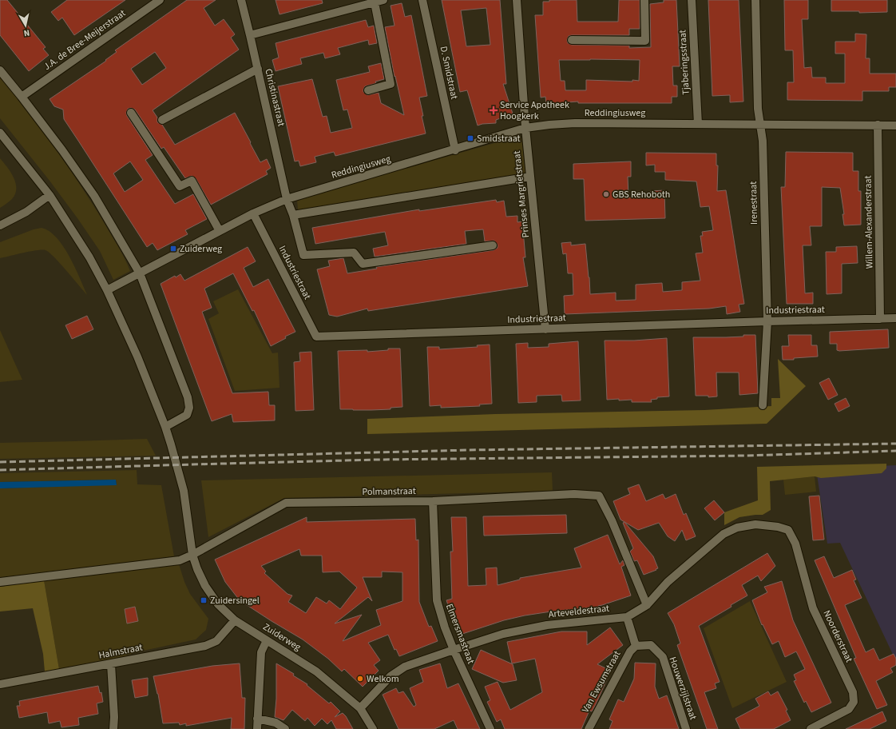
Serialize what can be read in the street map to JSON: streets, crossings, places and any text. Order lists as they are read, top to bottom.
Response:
{
  "streets": {
    "street": [
      "J.A. de Bree-Meijerstraat",
      "Tjaberingsstraat",
      "D. Smidstraat",
      "Christinastraat",
      "Reddingiusweg",
      "Prinses Margrietstraat",
      "Irenestraat",
      "Willem-Alexanderstraat",
      "Industriestraat",
      "Polmanstraat",
      "Arteveldestraat",
      "Elmersmastraat",
      "Noorderstraat",
      "Zuiderweg",
      "Halmstraat",
      "Van Ewsumstraat",
      "Houwerzijlstraat"
    ]
  },
  "crossings": [
    ["Tjaberingsstraat", "Reddingiusweg"],
    ["D. Smidstraat", "Reddingiusweg"],
    ["Christinastraat", "Reddingiusweg"],
    ["Reddingiusweg", "Prinses Margrietstraat"],
    ["Reddingiusweg", "Irenestraat"],
    ["Reddingiusweg", "Willem-Alexanderstraat"],
    ["Reddingiusweg", "Industriestraat"],
    ["Reddingiusweg", "Zuiderweg"],
    ["Prinses Margrietstraat", "Industriestraat"],
    ["Irenestraat", "Industriestraat"],
    ["Willem-Alexanderstraat", "Industriestraat"],
    ["Polmanstraat", "Arteveldestraat"],
    ["Polmanstraat", "Elmersmastraat"],
    ["Polmanstraat", "Zuiderweg"],
    ["Arteveldestraat", "Elmersmastraat"],
    ["Arteveldestraat", "Noorderstraat"],
    ["Arteveldestraat", "Zuiderweg"],
    ["Zuiderweg", "Halmstraat"],
    ["Van Ewsumstraat", "Houwerzijlstraat"]
  ],
  "places": {
    "health": ["Service Apotheek Hoogkerk"],
    "transit": ["Smidstraat", "Zuiderweg", "Zuidersingel"],
    "other": ["GBS Rehoboth", "Welkom"]
  },
  "north": "bottom"
}
